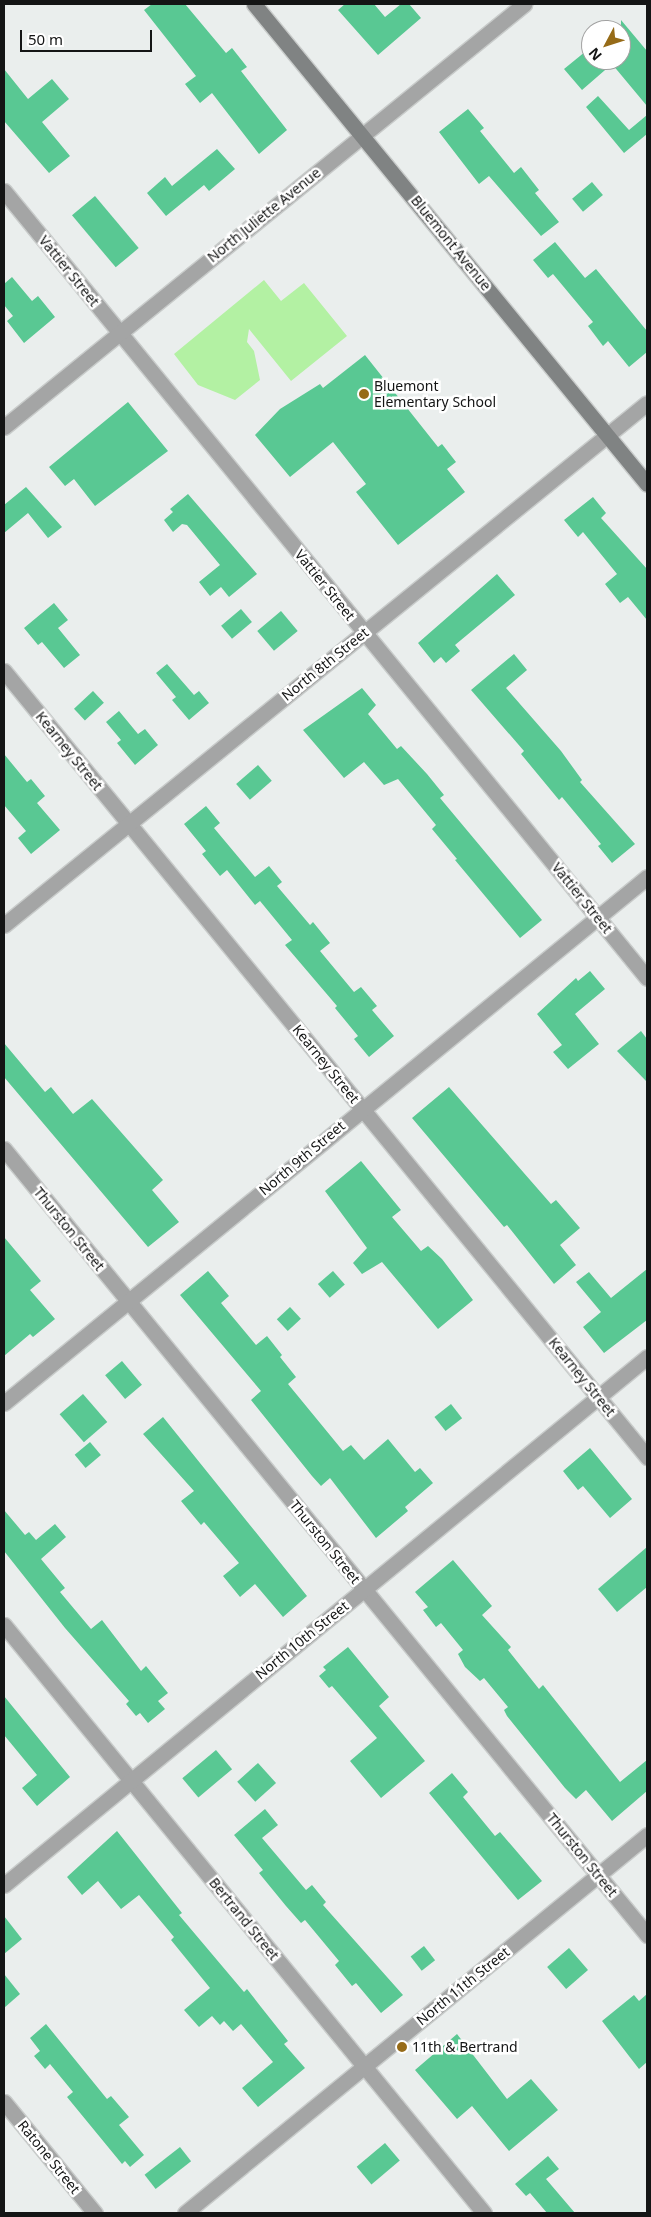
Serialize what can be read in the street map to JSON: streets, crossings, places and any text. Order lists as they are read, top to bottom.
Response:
{
  "streets": {
    "main road": ["Bluemont Avenue"],
    "street": [
      "North Juliette Avenue",
      "Vattier Street",
      "North 8th Street",
      "Kearney Street",
      "North 9th Street",
      "Thurston Street",
      "North 10th Street",
      "Bertrand Street",
      "North 11th Street",
      "Ratone Street"
    ]
  },
  "crossings": [
    ["North Juliette Avenue", "Bluemont Avenue"],
    ["North Juliette Avenue", "Vattier Street"],
    ["Bluemont Avenue", "North 8th Street"],
    ["Vattier Street", "North 8th Street"],
    ["Vattier Street", "North 9th Street"],
    ["North 8th Street", "Kearney Street"],
    ["Kearney Street", "North 9th Street"],
    ["Kearney Street", "North 10th Street"],
    ["North 9th Street", "Thurston Street"],
    ["Thurston Street", "North 10th Street"],
    ["Thurston Street", "North 11th Street"],
    ["North 10th Street", "Bertrand Street"],
    ["Bertrand Street", "North 11th Street"]
  ],
  "places": ["Bluemont Elementary School", "11th & Bertrand"],
  "scale_bar": "50 m",
  "north": "bottom left"
}
